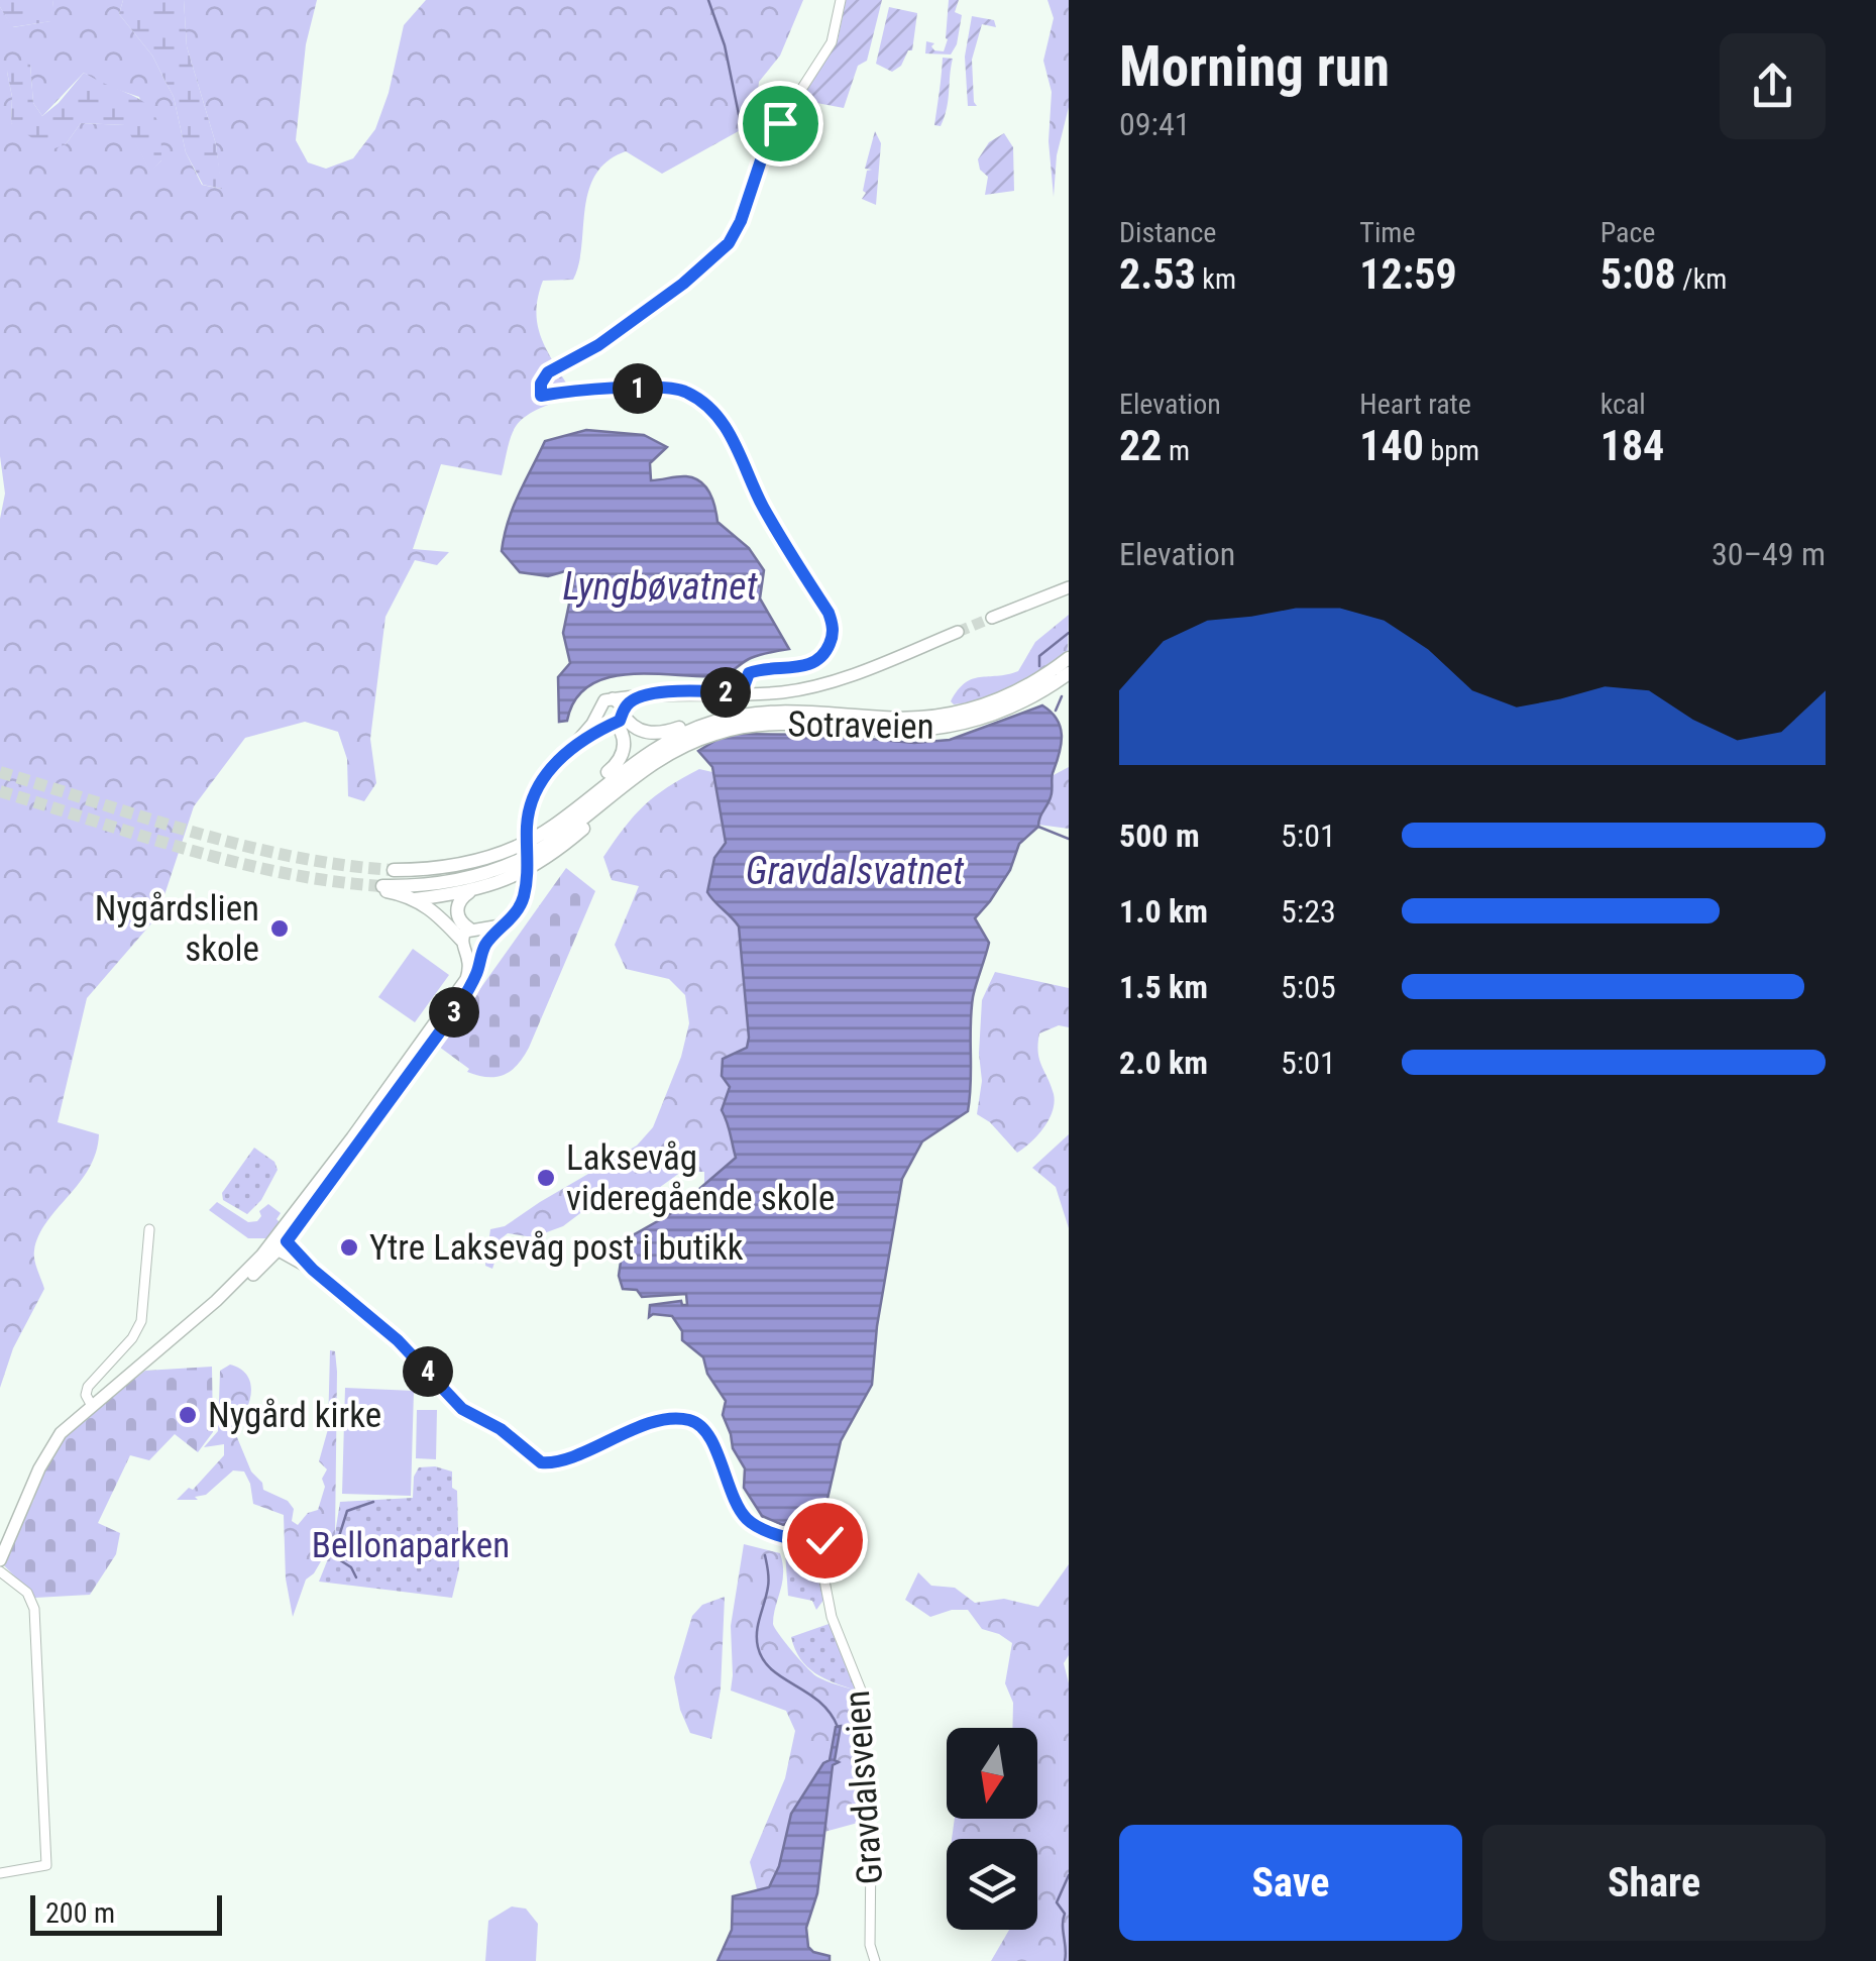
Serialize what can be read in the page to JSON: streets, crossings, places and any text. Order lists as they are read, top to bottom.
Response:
{
  "streets": {
    "highway": ["Sotraveien"],
    "street": ["Gravdalsveien"]
  },
  "water": ["Lyngbøvatnet", "Gravdalsvatnet"],
  "parks": ["Bellonaparken"],
  "places": [
    "Nygårdslien skole",
    "Laksevåg videregående skole",
    "Ytre Laksevåg post i butikk",
    "Nygård kirke"
  ],
  "scale_bar": "200 m",
  "north": "bottom",
  "page": {
    "heading": ["Morning run", "09:41"],
    "stats": [
      ["Distance", "2.53 km"],
      ["Time", "12:59"],
      ["Pace", "5:08 /km"],
      ["Elevation", "22 m"],
      ["Heart rate", "140 bpm"],
      ["kcal", "184"]
    ],
    "pins": [
      "1",
      "2",
      "3",
      "4"
    ],
    "chart": ["Elevation", "30–49 m"],
    "list": [
      {
        "name": "500 m",
        "note": "5:01"
      },
      {
        "name": "1.0 km",
        "note": "5:23"
      },
      {
        "name": "1.5 km",
        "note": "5:05"
      },
      {
        "name": "2.0 km",
        "note": "5:01"
      }
    ],
    "buttons": ["Save", "Share"],
    "scale": "200 m"
  }
}
